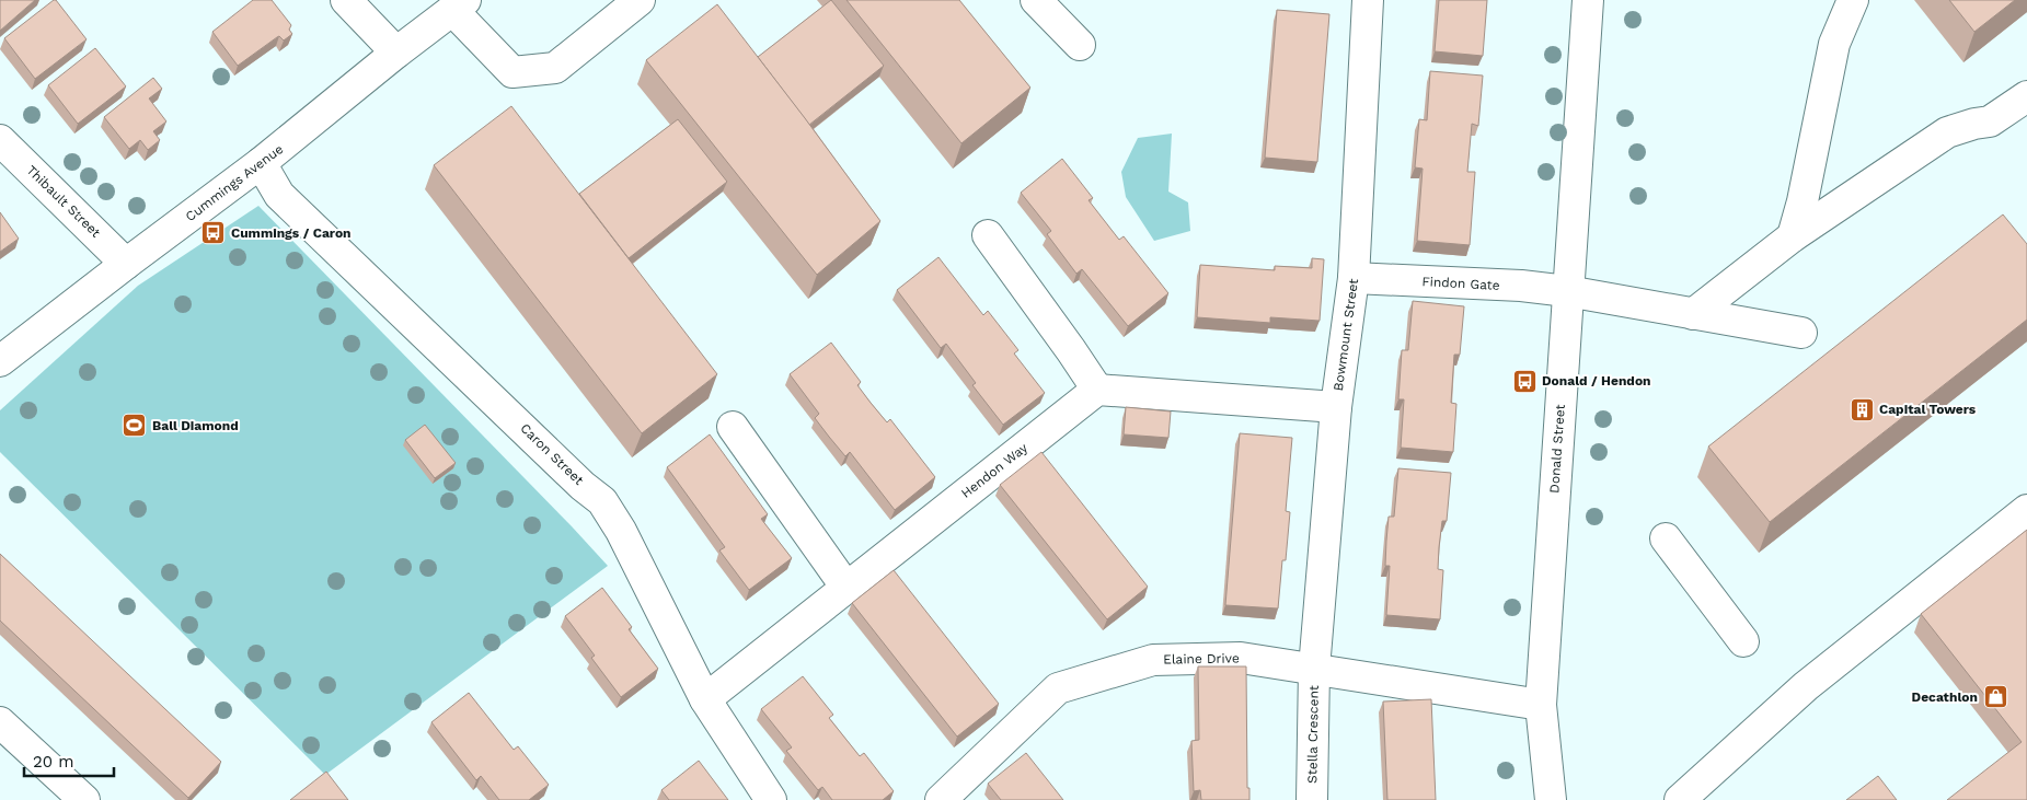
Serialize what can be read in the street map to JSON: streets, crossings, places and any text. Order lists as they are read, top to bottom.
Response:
{
  "streets": {
    "street": [
      "Cummings Avenue",
      "Thibault Street",
      "Findon Gate",
      "Bowmount Street",
      "Donald Street",
      "Caron Street",
      "Hendon Way",
      "Elaine Drive",
      "Stella Crescent"
    ]
  },
  "crossings": [
    ["Cummings Avenue", "Thibault Street"],
    ["Cummings Avenue", "Caron Street"],
    ["Findon Gate", "Bowmount Street"],
    ["Findon Gate", "Donald Street"],
    ["Bowmount Street", "Elaine Drive"],
    ["Bowmount Street", "Stella Crescent"],
    ["Donald Street", "Elaine Drive"],
    ["Caron Street", "Hendon Way"],
    ["Elaine Drive", "Stella Crescent"]
  ],
  "places": {
    "bus stop": ["Cummings / Caron", "Donald / Hendon"],
    "building": ["Capital Towers"],
    "sports": ["Ball Diamond"],
    "shop": ["Decathlon"]
  },
  "scale_bar": "20 m"
}
